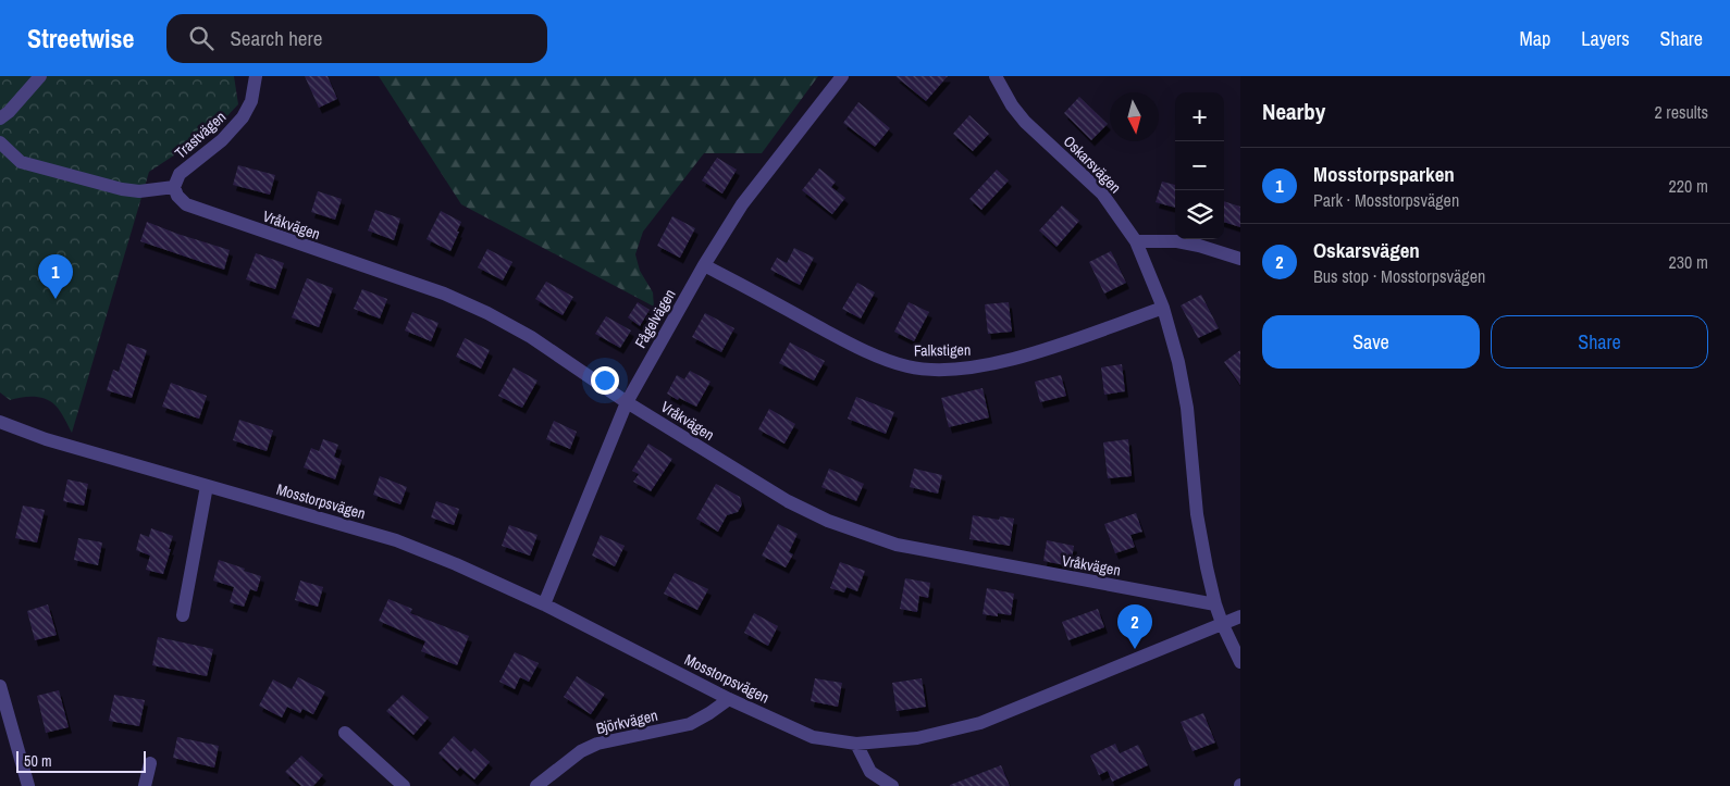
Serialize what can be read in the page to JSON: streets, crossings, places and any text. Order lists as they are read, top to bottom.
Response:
{
  "streets": {
    "street": [
      "Trastvägen",
      "Oskarsvägen",
      "Vråkvägen",
      "Fågelvägen",
      "Falkstigen",
      "Mosstorpsvägen",
      "Björkvägen"
    ]
  },
  "crossings": [
    ["Trastvägen", "Vråkvägen"],
    ["Oskarsvägen", "Vråkvägen"],
    ["Oskarsvägen", "Falkstigen"],
    ["Oskarsvägen", "Mosstorpsvägen"],
    ["Vråkvägen", "Fågelvägen"],
    ["Fågelvägen", "Falkstigen"],
    ["Fågelvägen", "Mosstorpsvägen"],
    ["Mosstorpsvägen", "Björkvägen"]
  ],
  "scale_bar": "50 m",
  "north": "bottom",
  "page": {
    "header": "Streetwise",
    "search": "Search here",
    "nav": ["Map", "Layers", "Share"],
    "heading": ["Nearby", "2 results"],
    "map_buttons": ["+", "−"],
    "list": [
      {
        "mark": "1",
        "name": "Mosstorpsparken",
        "note": "Park · Mosstorpsvägen",
        "value": "220 m"
      },
      {
        "mark": "2",
        "name": "Oskarsvägen",
        "note": "Bus stop · Mosstorpsvägen",
        "value": "230 m"
      }
    ],
    "pins": ["1", "2"],
    "buttons": ["Save", "Share"],
    "scale": "50 m"
  }
}
